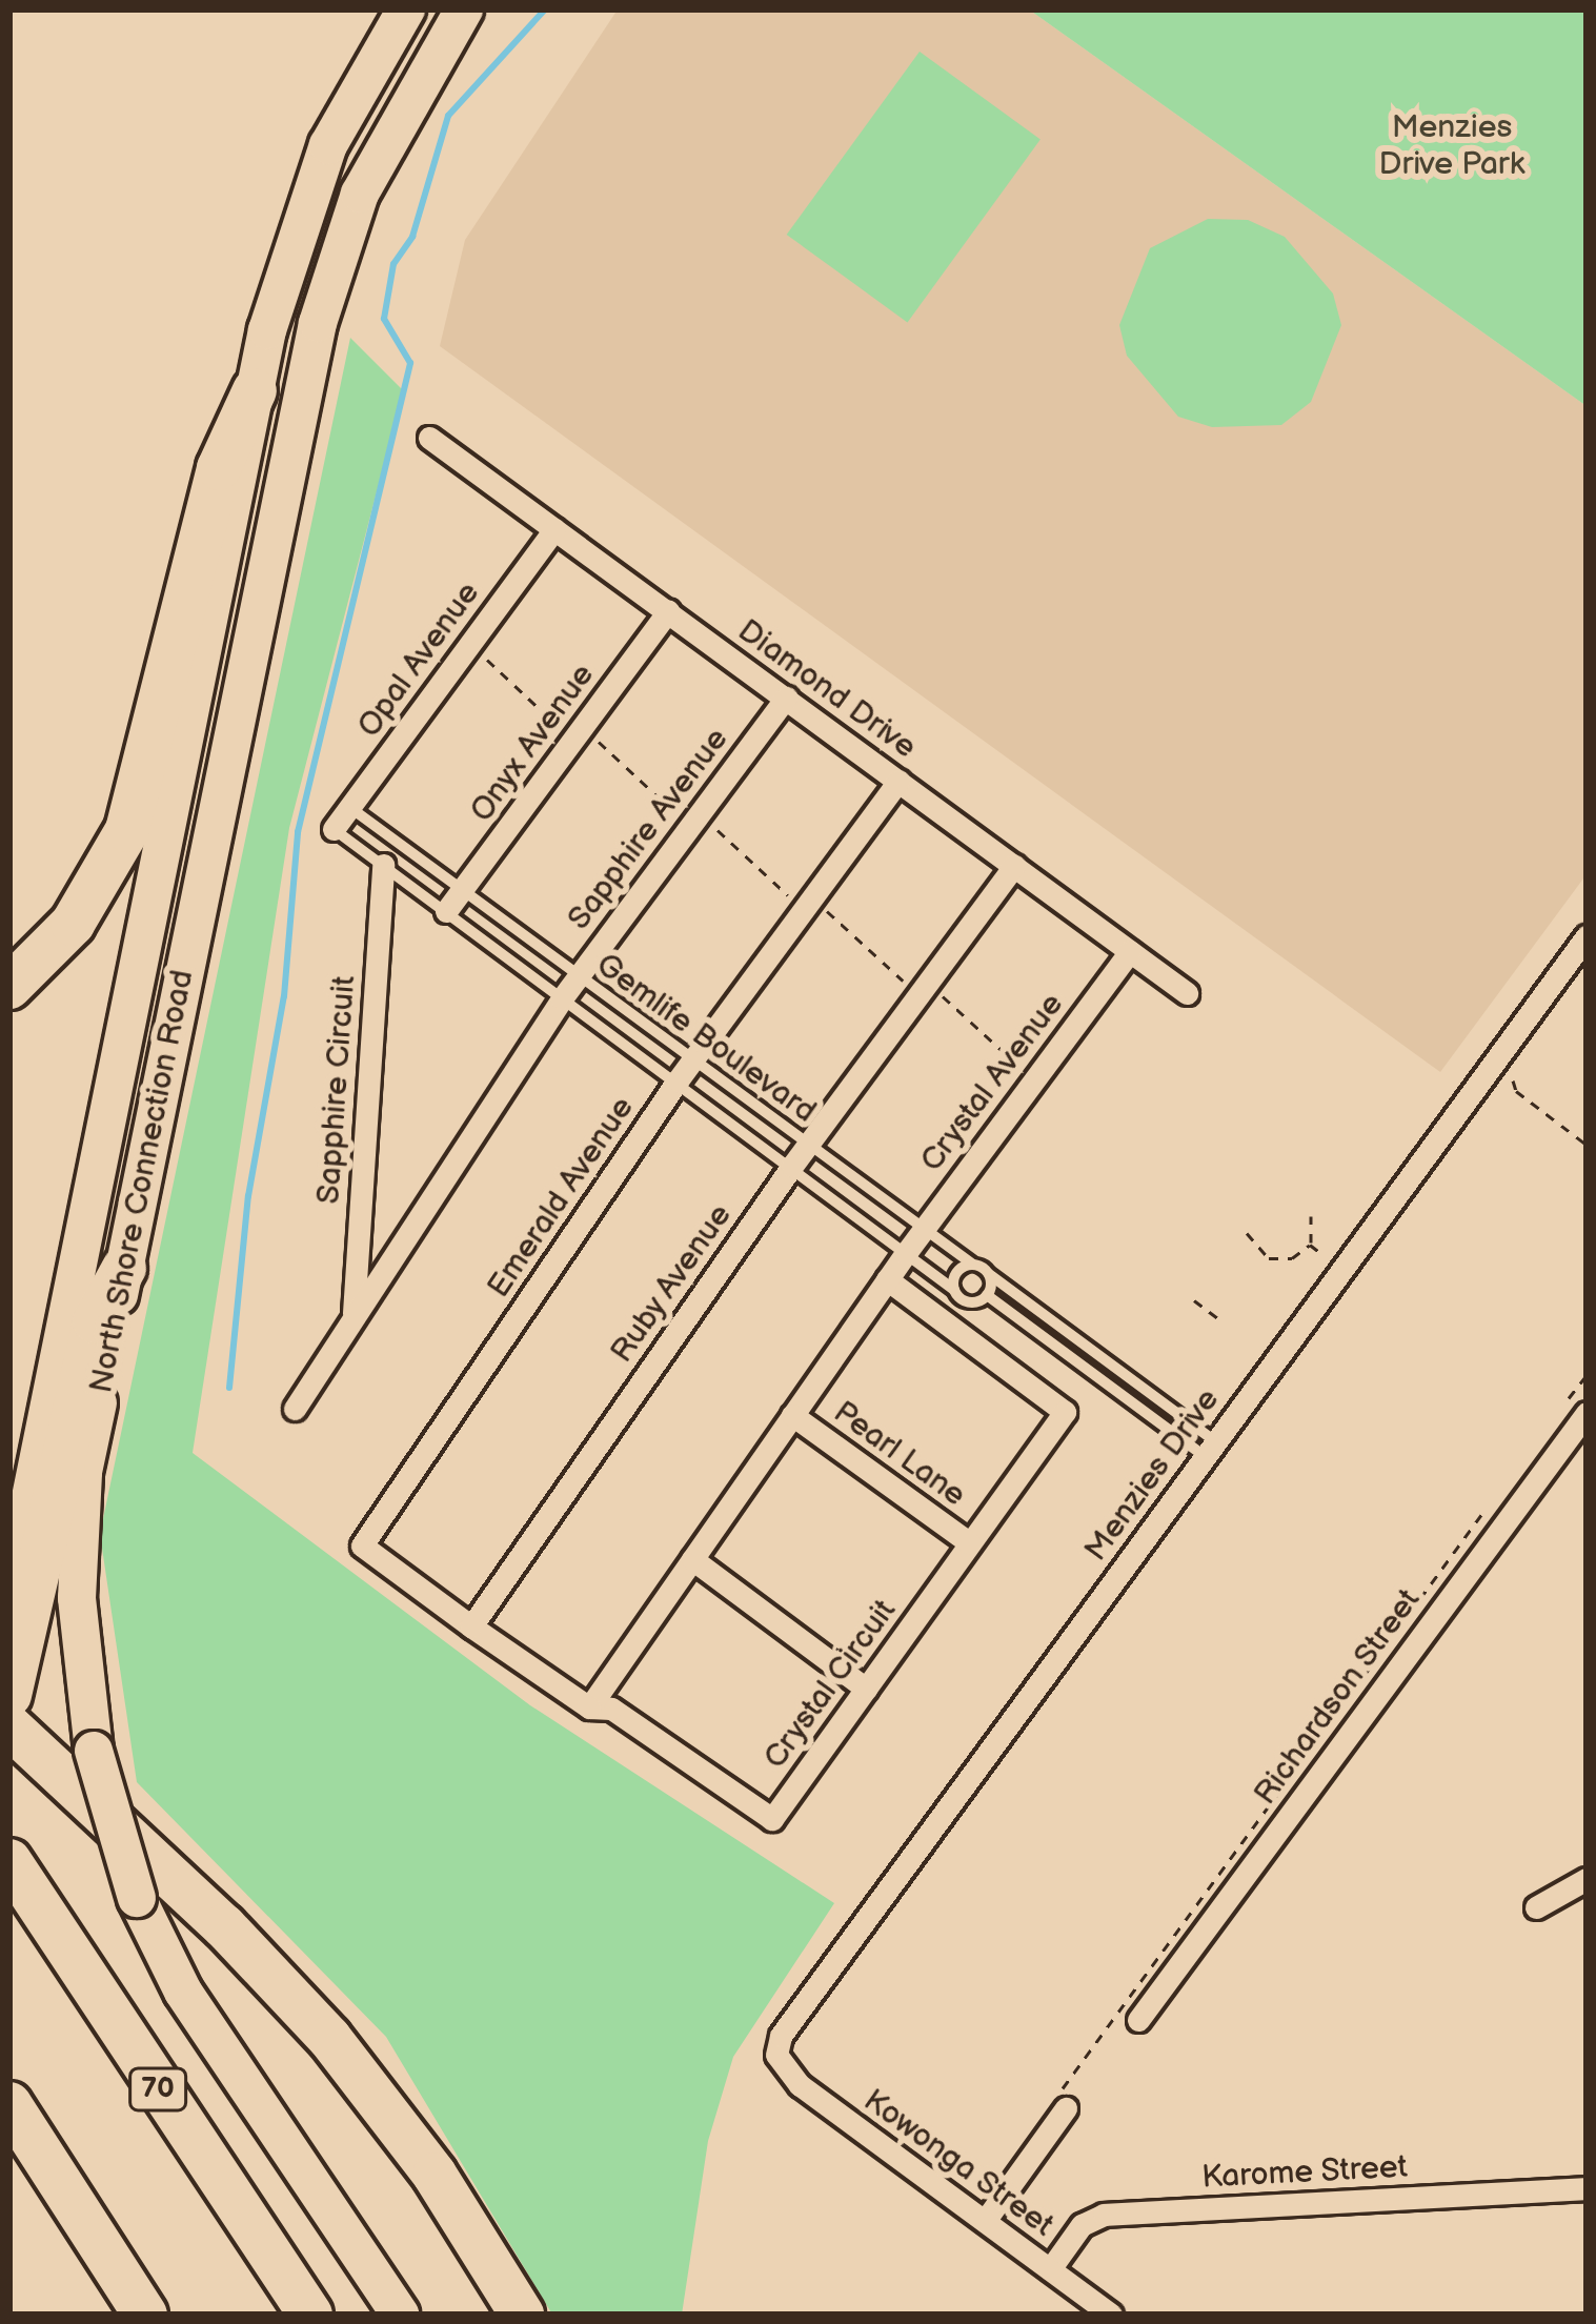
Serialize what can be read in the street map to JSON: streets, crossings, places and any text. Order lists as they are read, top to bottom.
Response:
{
  "streets": {
    "highway": ["70"],
    "main road": ["North Shore Connection Road"],
    "street": [
      "Opal Avenue",
      "Diamond Drive",
      "Onyx Avenue",
      "Sapphire Avenue",
      "Crystal Avenue",
      "Sapphire Circuit",
      "Emerald Avenue",
      "Ruby Avenue",
      "Pearl Lane",
      "Menzies Drive",
      "Crystal Circuit",
      "Richardson Street",
      "Kowonga Street",
      "Karome Street"
    ],
    "lane": ["Gemlife Boulevard"]
  },
  "crossings": [
    ["Opal Avenue", "Diamond Drive"],
    ["Opal Avenue", "Gemlife Boulevard"],
    ["Diamond Drive", "Onyx Avenue"],
    ["Diamond Drive", "Sapphire Avenue"],
    ["Diamond Drive", "Crystal Avenue"],
    ["Diamond Drive", "Emerald Avenue"],
    ["Diamond Drive", "Ruby Avenue"],
    ["Onyx Avenue", "Gemlife Boulevard"],
    ["Sapphire Avenue", "Gemlife Boulevard"],
    ["Sapphire Avenue", "Sapphire Circuit"],
    ["Gemlife Boulevard", "Crystal Avenue"],
    ["Gemlife Boulevard", "Sapphire Circuit"],
    ["Gemlife Boulevard", "Emerald Avenue"],
    ["Gemlife Boulevard", "Ruby Avenue"],
    ["Emerald Avenue", "Ruby Avenue"],
    ["Pearl Lane", "Crystal Circuit"],
    ["Menzies Drive", "Kowonga Street"],
    ["Kowonga Street", "Karome Street"]
  ],
  "parks": ["Menzies Drive Park"]
}
